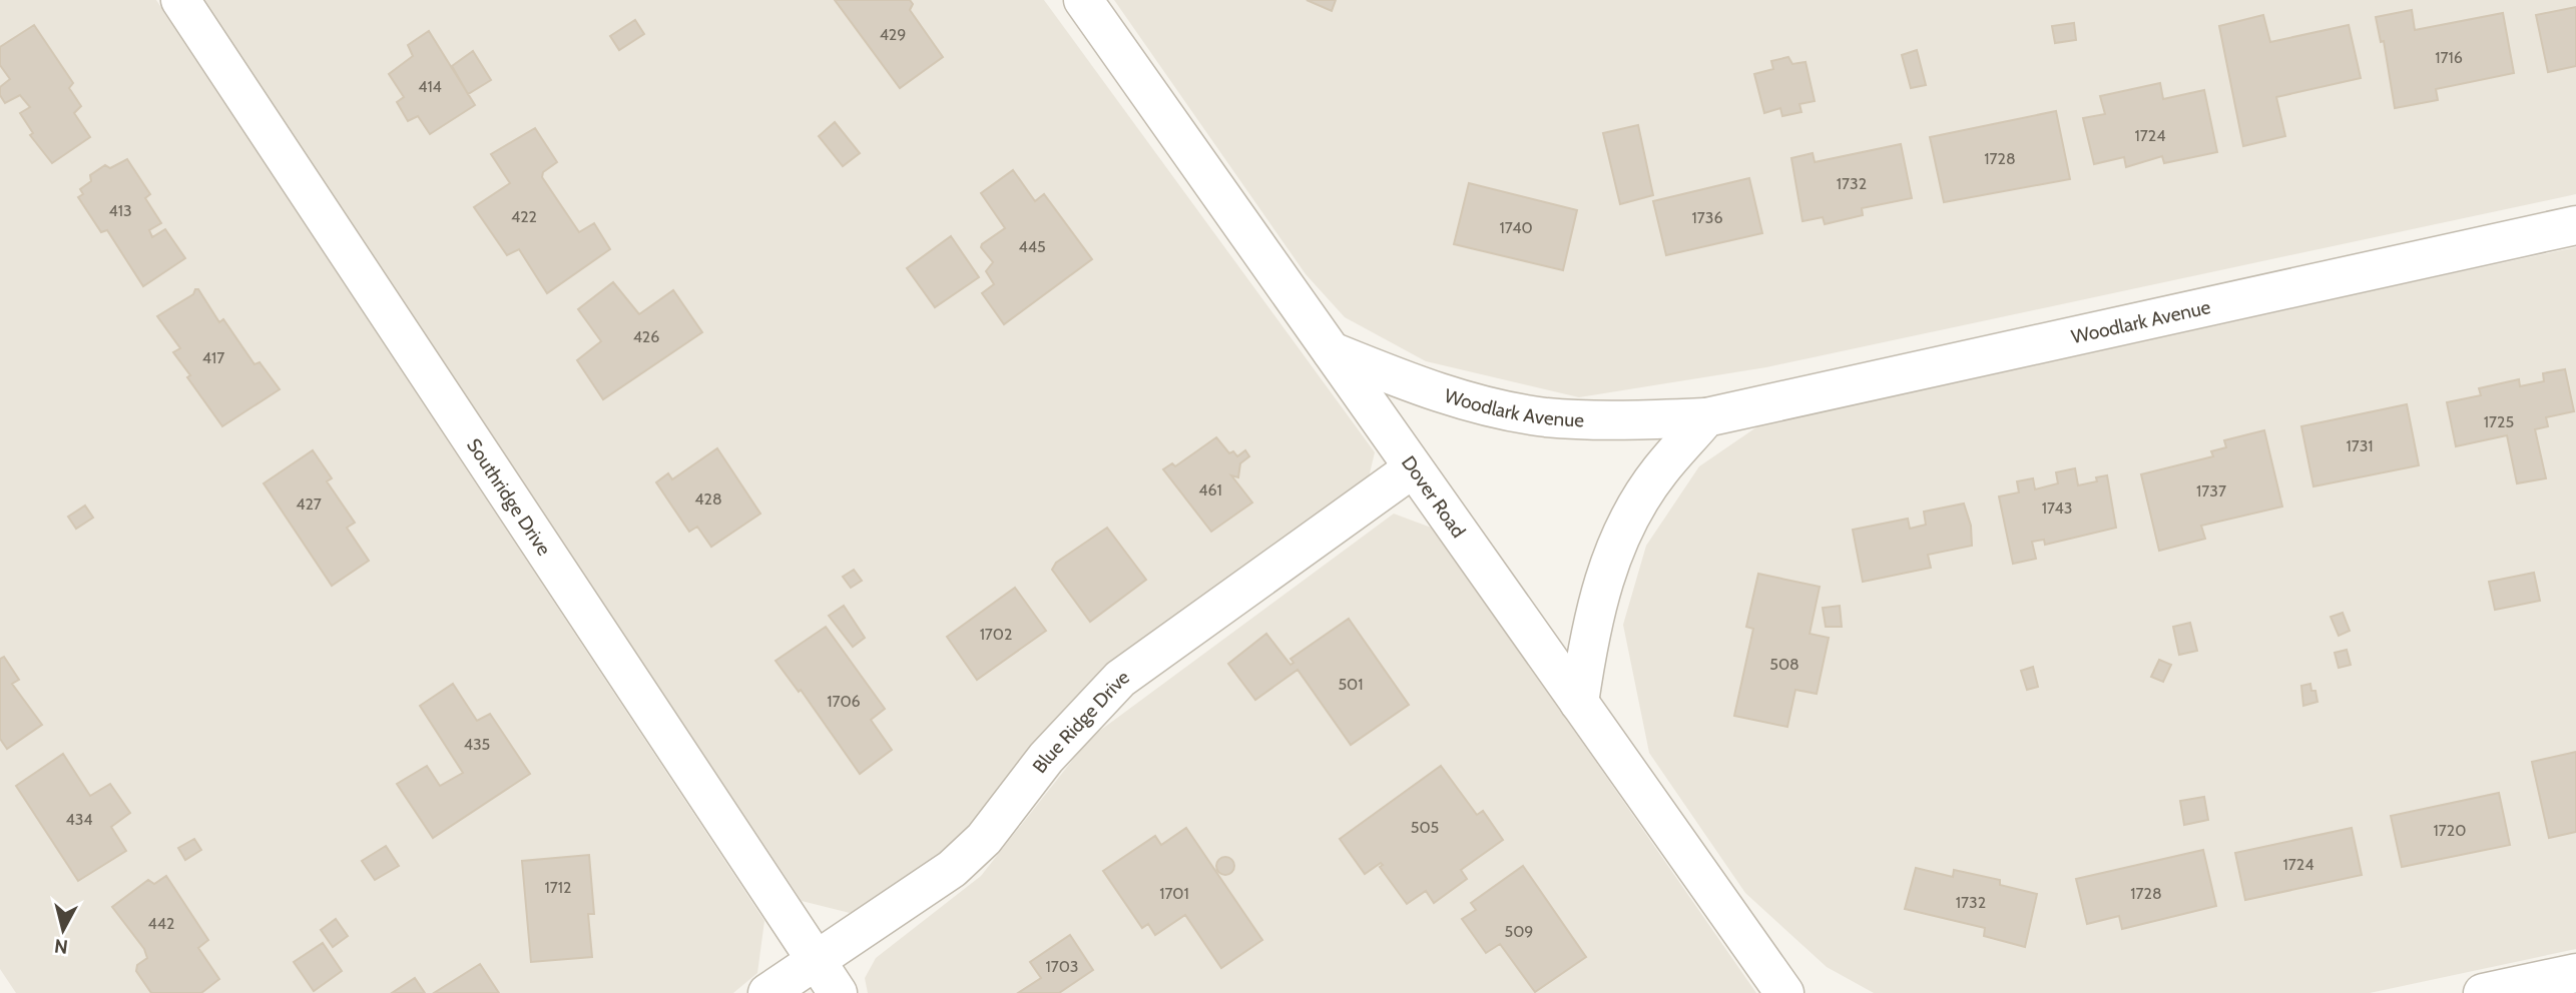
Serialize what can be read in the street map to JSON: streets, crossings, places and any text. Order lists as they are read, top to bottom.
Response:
{
  "streets": {
    "street": [
      "Woodlark Avenue",
      "Southridge Drive",
      "Dover Road",
      "Blue Ridge Drive"
    ]
  },
  "crossings": [
    ["Woodlark Avenue", "Dover Road"],
    ["Southridge Drive", "Blue Ridge Drive"],
    ["Dover Road", "Blue Ridge Drive"]
  ],
  "house_numbers": [
    "429",
    "1716",
    "414",
    "1724",
    "1728",
    "1732",
    "413",
    "422",
    "1736",
    "1740",
    "445",
    "426",
    "417",
    "1725",
    "1731",
    "461",
    "1737",
    "428",
    "427",
    "1743",
    "1702",
    "508",
    "501",
    "1706",
    "435",
    "434",
    "505",
    "1720",
    "1724",
    "1712",
    "1701",
    "1728",
    "1732",
    "442",
    "509",
    "1703"
  ],
  "north": "bottom"
}
